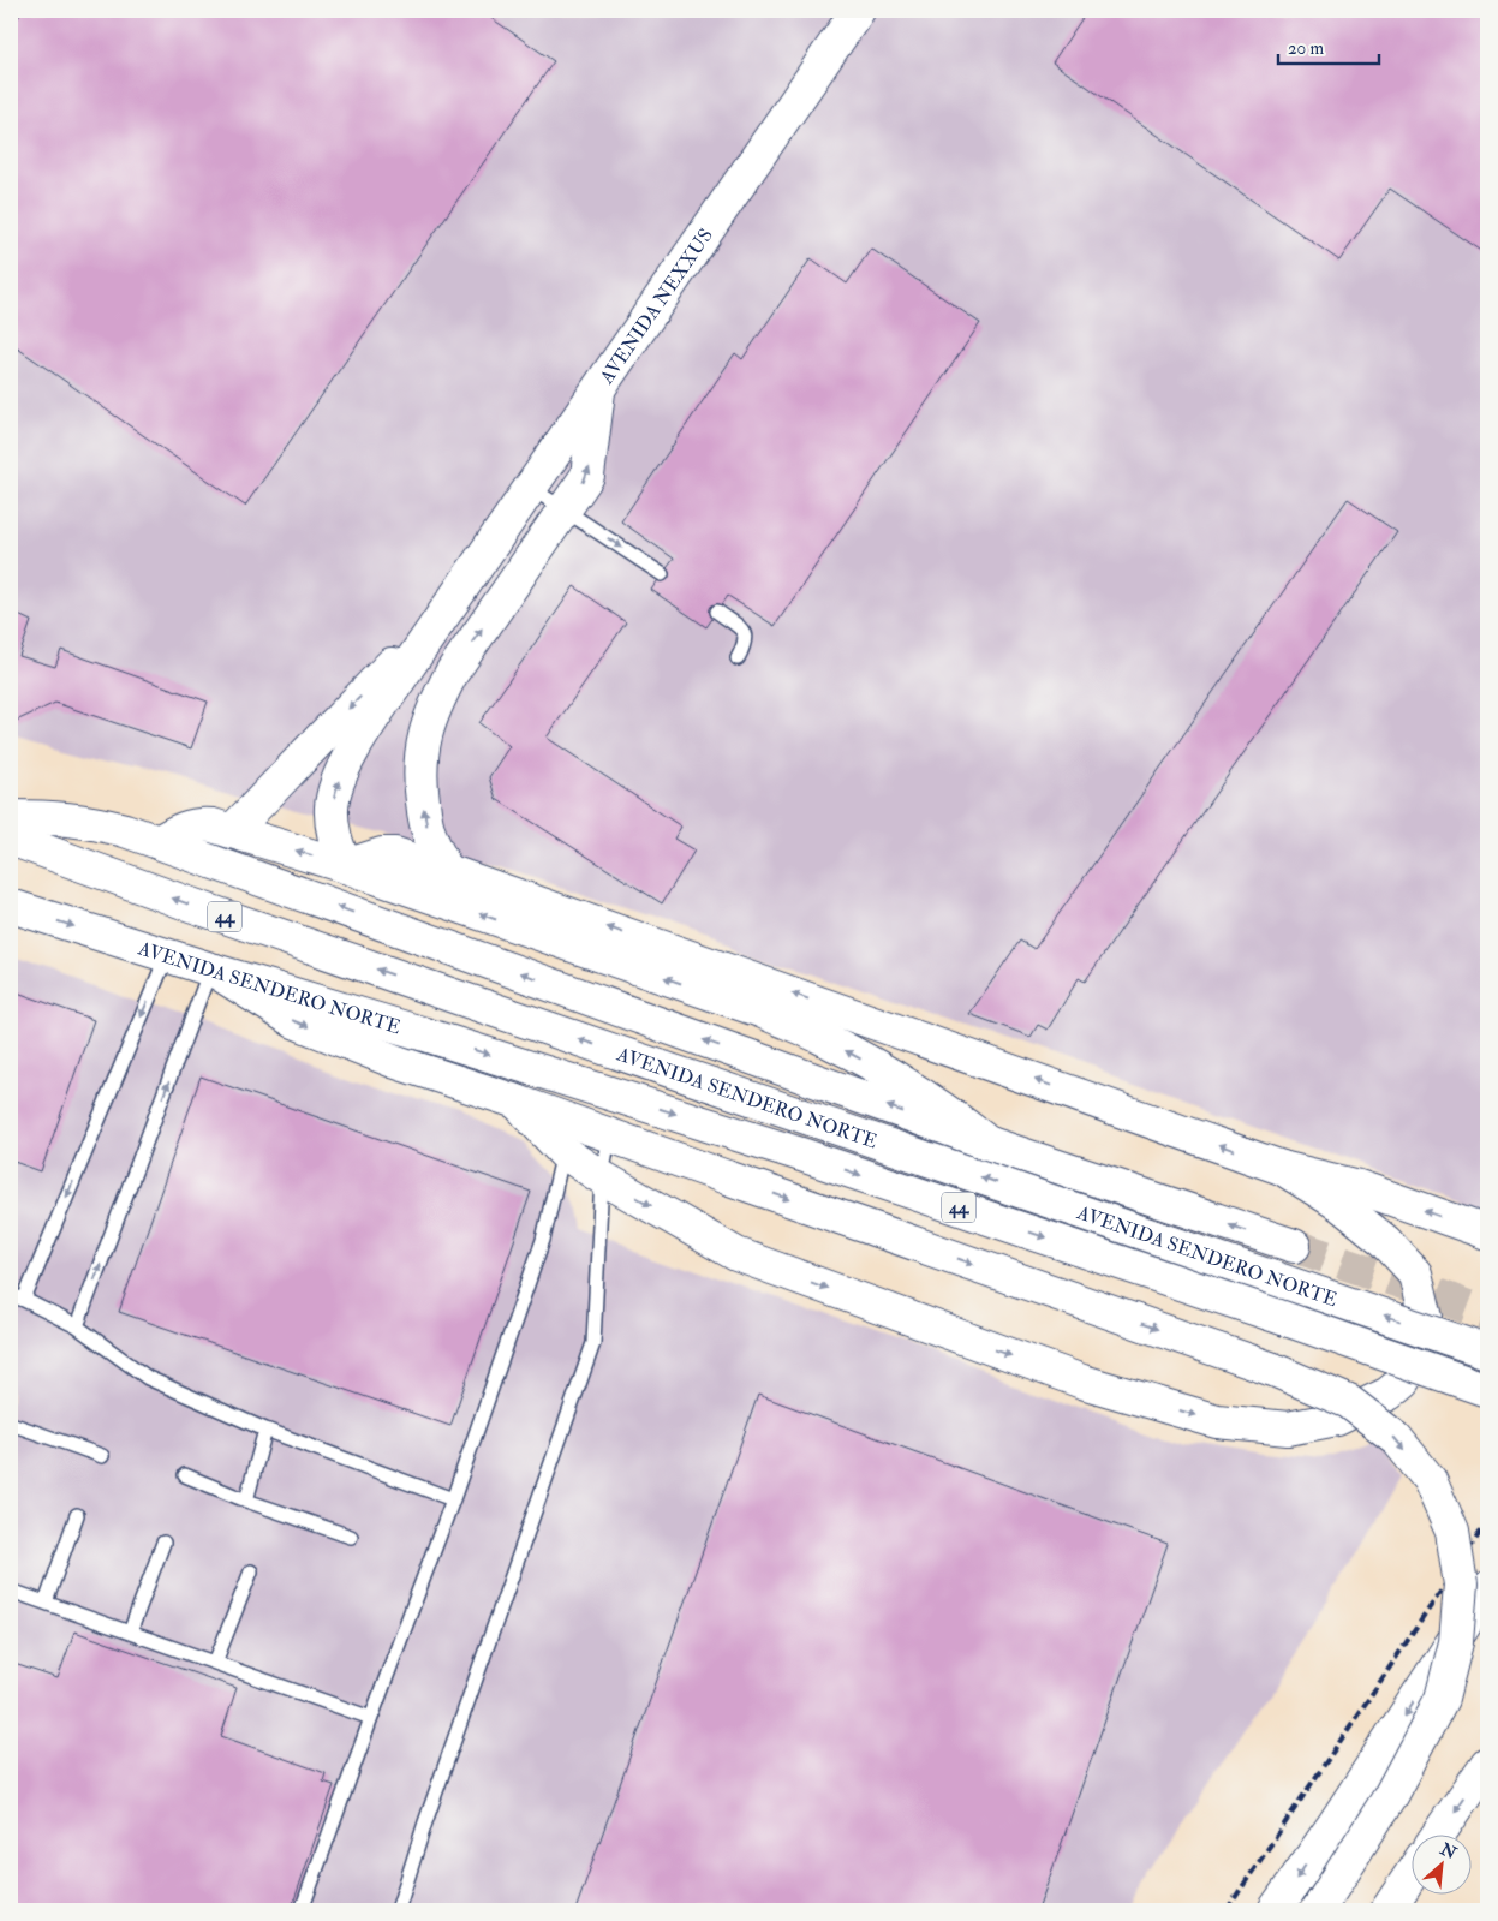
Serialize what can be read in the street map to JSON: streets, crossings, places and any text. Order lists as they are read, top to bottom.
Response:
{
  "streets": {
    "main road": ["AVENIDA NEXXUS", "44", "AVENIDA SENDERO NORTE"]
  },
  "scale_bar": "20 m",
  "north": "top right"
}
